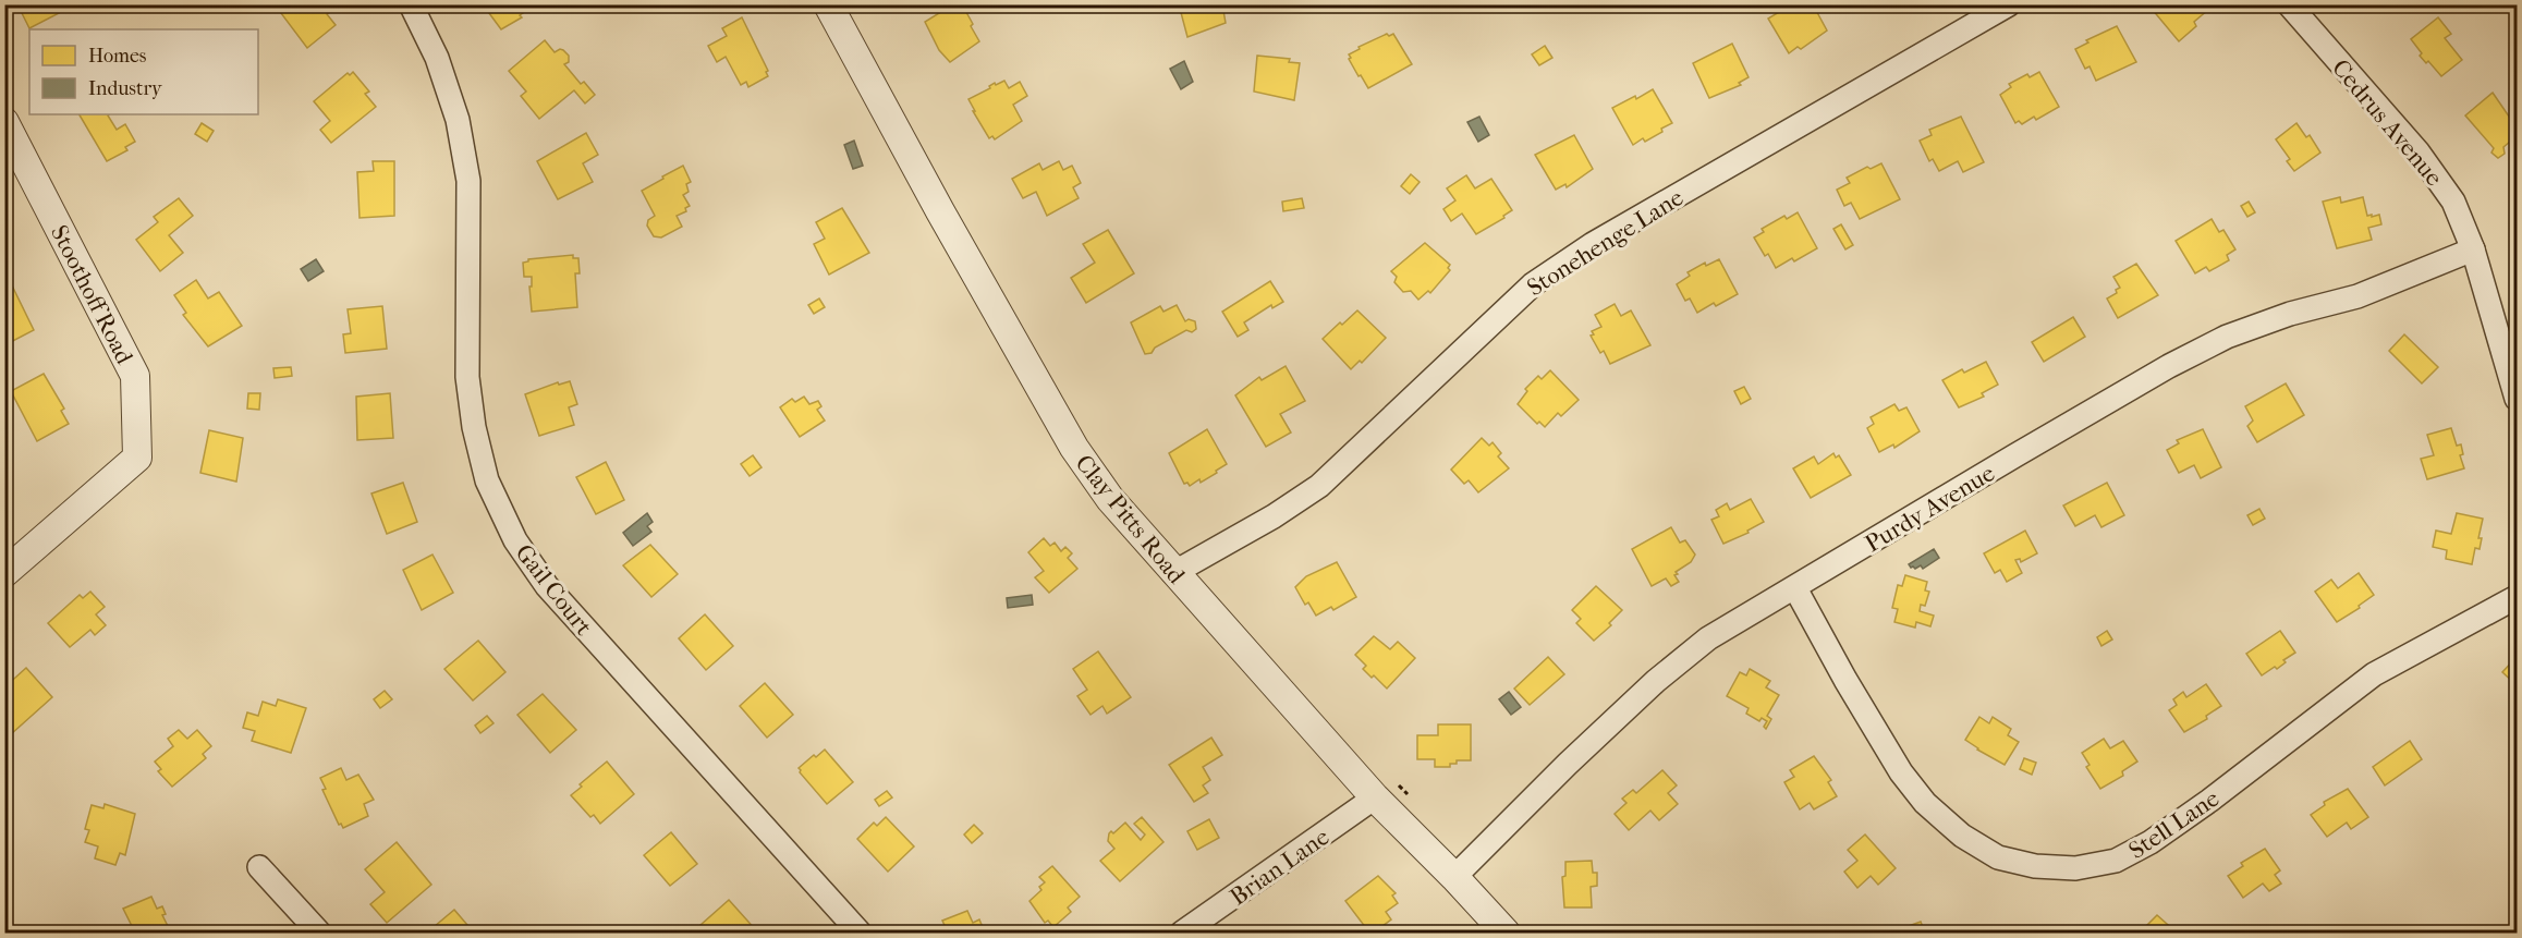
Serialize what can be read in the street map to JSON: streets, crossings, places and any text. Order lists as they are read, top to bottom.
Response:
{
  "streets": {
    "street": [
      "Cedrus Avenue",
      "Stonehenge Lane",
      "Stoothoff Road",
      "Purdy Avenue",
      "Clay Pitts Road",
      "Gail Court",
      "Stell Lane",
      "Brian Lane"
    ]
  },
  "crossings": [
    ["Cedrus Avenue", "Purdy Avenue"],
    ["Stonehenge Lane", "Clay Pitts Road"],
    ["Purdy Avenue", "Clay Pitts Road"],
    ["Purdy Avenue", "Stell Lane"],
    ["Clay Pitts Road", "Brian Lane"]
  ],
  "legend": ["Homes", "Industry"]
}
